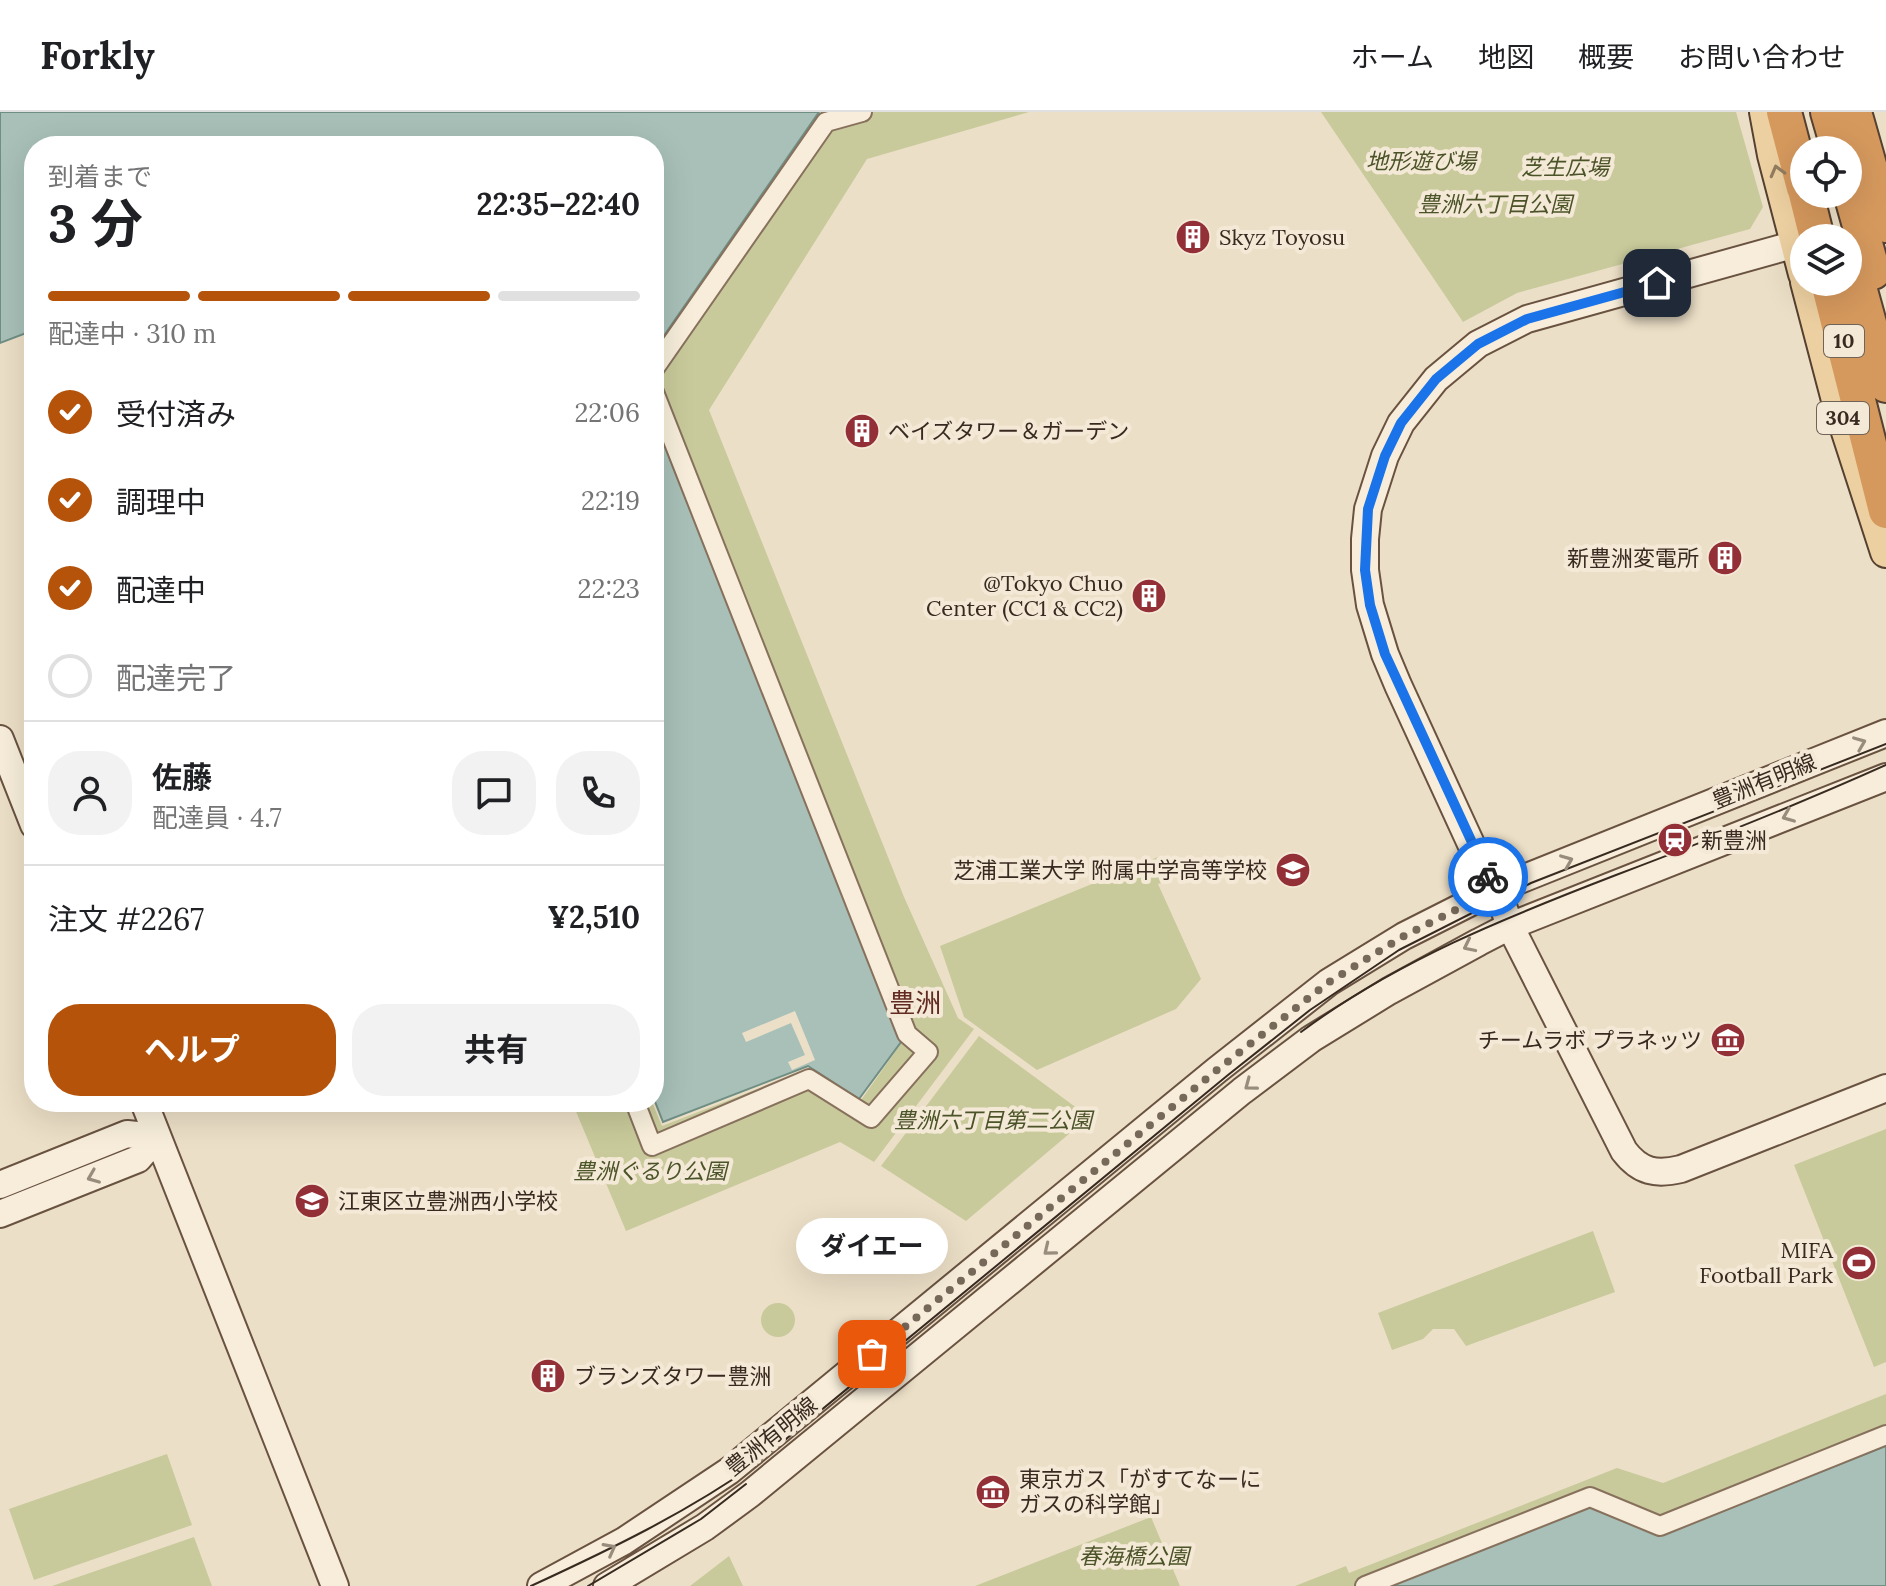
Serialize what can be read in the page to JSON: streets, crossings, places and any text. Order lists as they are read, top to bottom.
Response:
{
  "streets": {
    "highway": ["10"],
    "main road": ["304", "豊洲有明線"]
  },
  "districts": ["豊洲"],
  "parks": [
    "地形遊び場",
    "芝生広場",
    "豊洲六丁目公園",
    "豊洲六丁目第二公園",
    "豊洲ぐるり公園",
    "春海橋公園"
  ],
  "places": {
    "building": [
      "Skyz Toyosu",
      "ベイズタワー＆ガーデン",
      "新豊洲変電所",
      "@Tokyo Chuo Center (CC1 & CC2)",
      "ブランズタワー豊洲"
    ],
    "station": ["新豊洲"],
    "school or university": ["芝浦工業大学 附属中学高等学校", "江東区立豊洲西小学校"],
    "museum": ["チームラボ プラネッツ", "東京ガス「がすてなーに ガスの科学館」"],
    "sports": ["MIFA Football Park"],
    "other": ["ダイエー"]
  },
  "page": {
    "header": "Forkly",
    "nav": [
      "ホーム",
      "地図",
      "概要",
      "お問い合わせ"
    ],
    "heading": ["3 分", "到着まで", "22:35–22:40"],
    "panel": [
      "佐藤",
      "配達員 · 4.7",
      "注文 #2267",
      "¥2,510"
    ],
    "bar": "配達中 · 310 m",
    "list": [
      ["受付済み", "22:06"],
      ["調理中", "22:19"],
      ["配達中", "22:23"],
      "配達完了"
    ],
    "buttons": ["ヘルプ", "共有"],
    "bubble": "ダイエー"
  }
}
